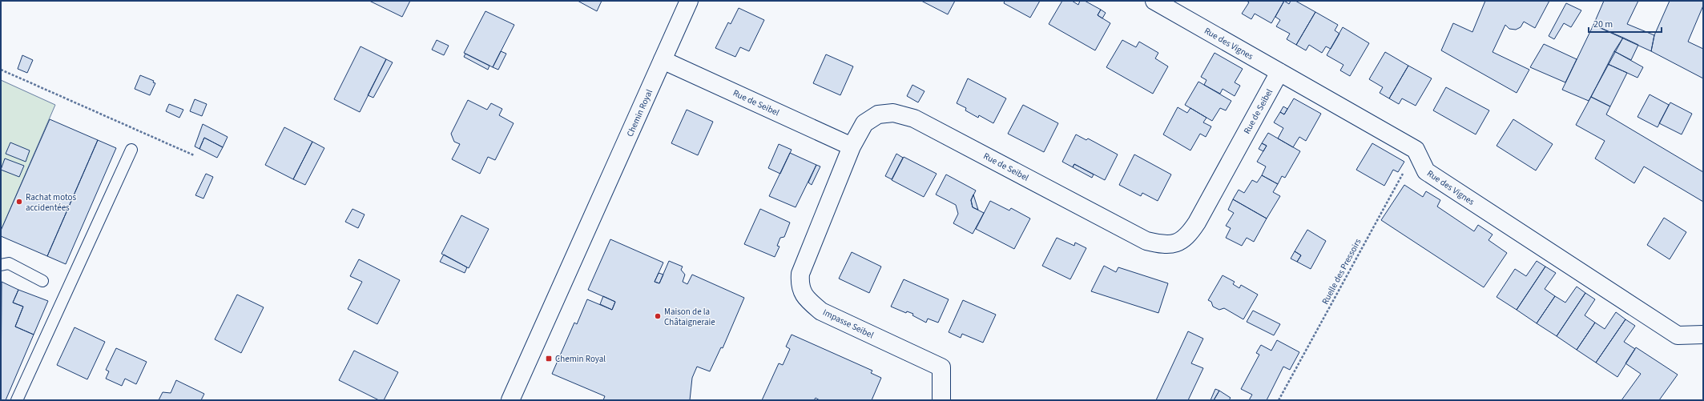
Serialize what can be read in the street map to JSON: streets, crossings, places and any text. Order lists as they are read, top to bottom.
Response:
{
  "streets": {
    "street": [
      "Rue des Vignes",
      "Rue de Seibel",
      "Chemin Royal",
      "Impasse Seibel"
    ],
    "path": ["Ruelle des Pressoirs"]
  },
  "crossings": [
    ["Rue des Vignes", "Rue de Seibel"],
    ["Rue des Vignes", "Ruelle des Pressoirs"],
    ["Rue de Seibel", "Chemin Royal"],
    ["Rue de Seibel", "Impasse Seibel"]
  ],
  "places": {
    "other": ["Rachat motos accidentées", "Maison de la Châtaigneraie"],
    "transit": ["Chemin Royal"]
  },
  "scale_bar": "20 m"
}
